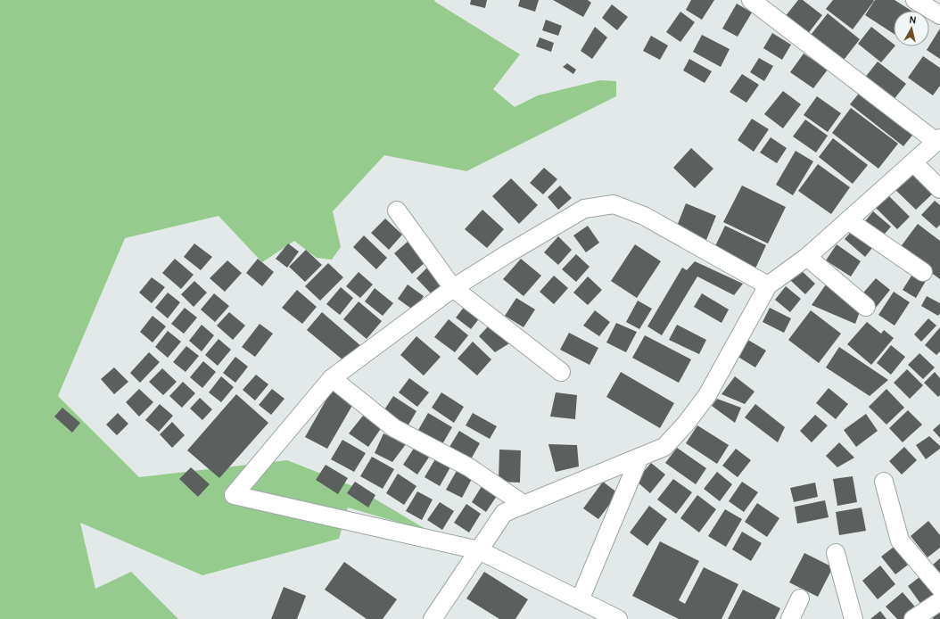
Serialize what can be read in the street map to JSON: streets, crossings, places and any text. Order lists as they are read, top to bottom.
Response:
{
  "north": "top"
}
